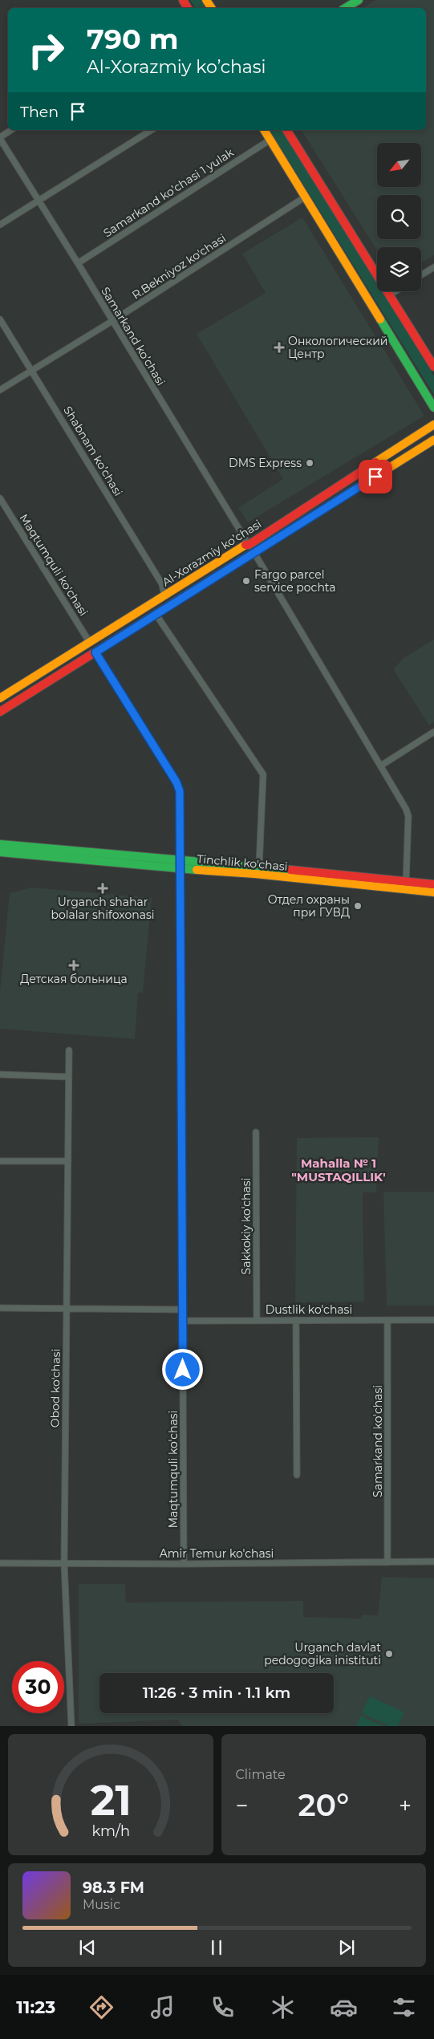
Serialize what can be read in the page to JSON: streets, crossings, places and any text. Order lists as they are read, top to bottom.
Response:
{
  "streets": {
    "main road": ["Al-Xorazmiy ko’chasi", "Tinchlik ko'chasi"],
    "street": [
      "Samarkand ko’chasi 1 yulak",
      "R.Bekniyoz ko'chasi",
      "Samarkand ko’chasi",
      "Shabnam ko’chasi",
      "Maqtumquli ko'chasi",
      "Sakkokiy ko'chasi",
      "Dustlik ko'chasi",
      "Obod ko'chasi",
      "Samarkand ko'chasi",
      "Amir Temur ko'chasi"
    ]
  },
  "crossings": [
    ["Samarkand ko’chasi 1 yulak", "Samarkand ko’chasi"],
    ["R.Bekniyoz ko'chasi", "Samarkand ko’chasi"],
    ["R.Bekniyoz ko'chasi", "Shabnam ko’chasi"],
    ["Samarkand ko’chasi", "Al-Xorazmiy ko’chasi"],
    ["Shabnam ko’chasi", "Al-Xorazmiy ko’chasi"],
    ["Al-Xorazmiy ko’chasi", "Maqtumquli ko'chasi"],
    ["Maqtumquli ko'chasi", "Tinchlik ko'chasi"],
    ["Maqtumquli ko'chasi", "Dustlik ko'chasi"],
    ["Maqtumquli ko'chasi", "Amir Temur ko'chasi"],
    ["Sakkokiy ko'chasi", "Dustlik ko'chasi"],
    ["Dustlik ko'chasi", "Samarkand ko'chasi"],
    ["Obod ko'chasi", "Amir Temur ko'chasi"],
    ["Samarkand ko'chasi", "Amir Temur ko'chasi"]
  ],
  "districts": ["Mahalla № 1 \"MUSTAQILLIK'"],
  "places": {
    "health": ["Онкологический Центр", "Urganch shahar bolalar shifoxonasi", "Детская больница"],
    "other": [
      "DMS Express",
      "Fargo parcel service pochta",
      "Отдел охраны при ГУВД",
      "Urganch davlat pedogogika inistituti"
    ]
  },
  "north": "bottom left",
  "page": {
    "turn": ["790 m", "Al-Xorazmiy ko’chasi"],
    "then": "Then",
    "limit": "30",
    "trip": "11:26 · 3 min · 1.1 km",
    "tile": "Climate",
    "heat": ["−", "20°", "+"],
    "song": ["98.3 FM", "Music"],
    "tabs": "11:23",
    "gauge": ["21", "km/h"]
  }
}
